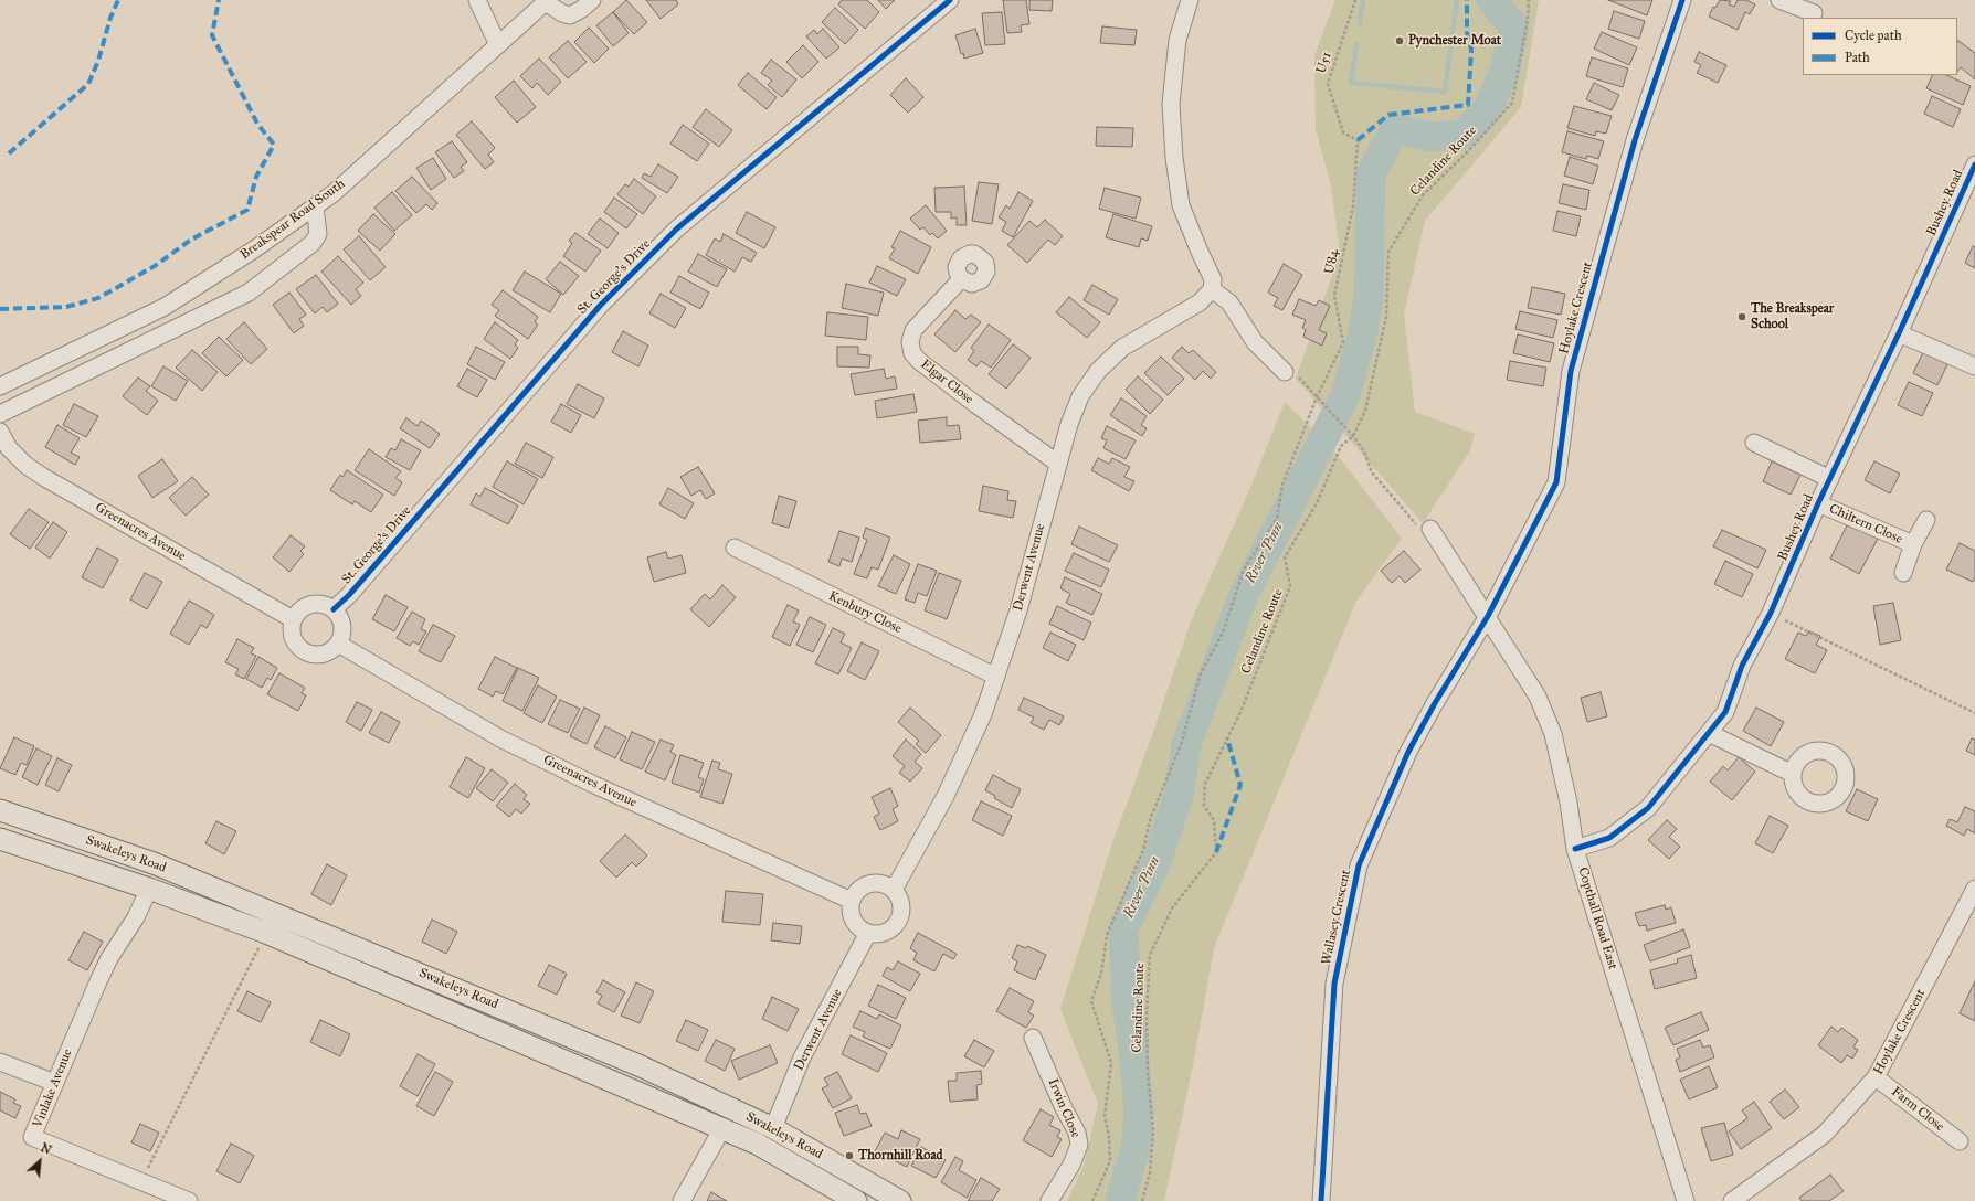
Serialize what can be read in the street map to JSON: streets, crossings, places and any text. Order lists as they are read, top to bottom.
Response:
{
  "streets": {
    "main road": ["Swakeleys Road"],
    "street": [
      "Bushey Road",
      "Breakspear Road South",
      "St. George's Drive",
      "Hoylake Crescent",
      "Elgar Close",
      "Chiltern Close",
      "Greenacres Avenue",
      "Derwent Avenue",
      "Kenbury Close",
      "Wallasey Crescent",
      "Copthall Road East",
      "Vinlake Avenue",
      "Irwin Close",
      "Farm Close"
    ],
    "path": ["U51", "Celandine Route", "U84"]
  },
  "crossings": [
    ["U51", "U84"],
    ["Bushey Road", "Chiltern Close"],
    ["Bushey Road", "Copthall Road East"],
    ["St. George's Drive", "Greenacres Avenue"],
    ["Hoylake Crescent", "Wallasey Crescent"],
    ["Hoylake Crescent", "Copthall Road East"],
    ["Hoylake Crescent", "Farm Close"],
    ["Elgar Close", "Derwent Avenue"],
    ["Greenacres Avenue", "Derwent Avenue"],
    ["Derwent Avenue", "Kenbury Close"],
    ["Derwent Avenue", "Swakeleys Road"],
    ["Swakeleys Road", "Vinlake Avenue"],
    ["Wallasey Crescent", "Copthall Road East"]
  ],
  "water": ["River Pinn"],
  "places": ["Pynchester Moat", "The Breakspear School", "Thornhill Road"],
  "legend": ["Cycle path", "Path"],
  "north": "top right"
}
